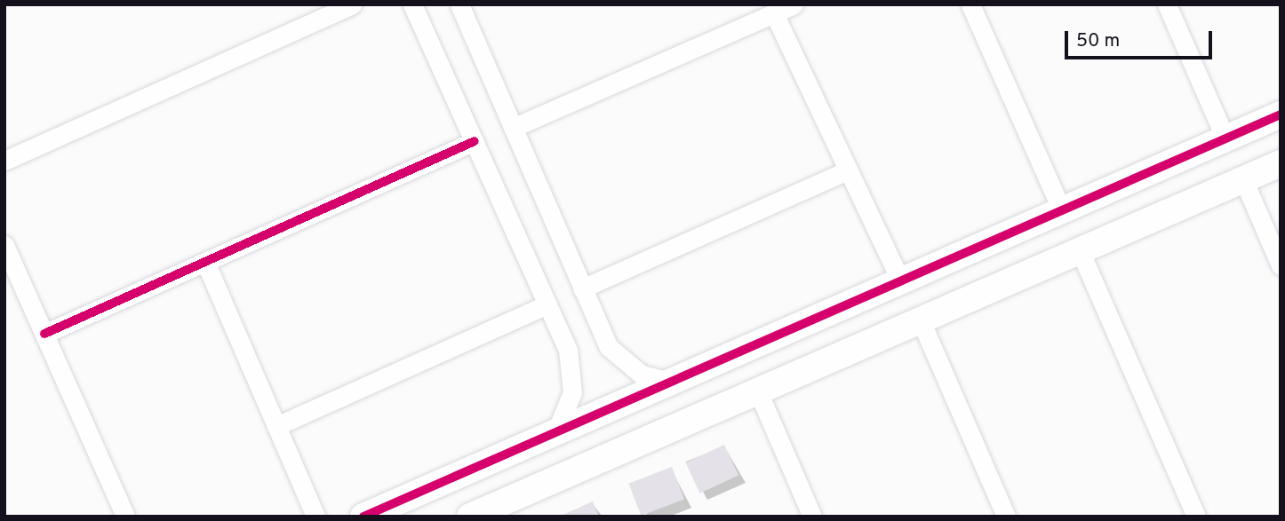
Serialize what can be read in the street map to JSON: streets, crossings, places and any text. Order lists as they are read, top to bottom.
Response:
{
  "scale_bar": "50 m"
}
